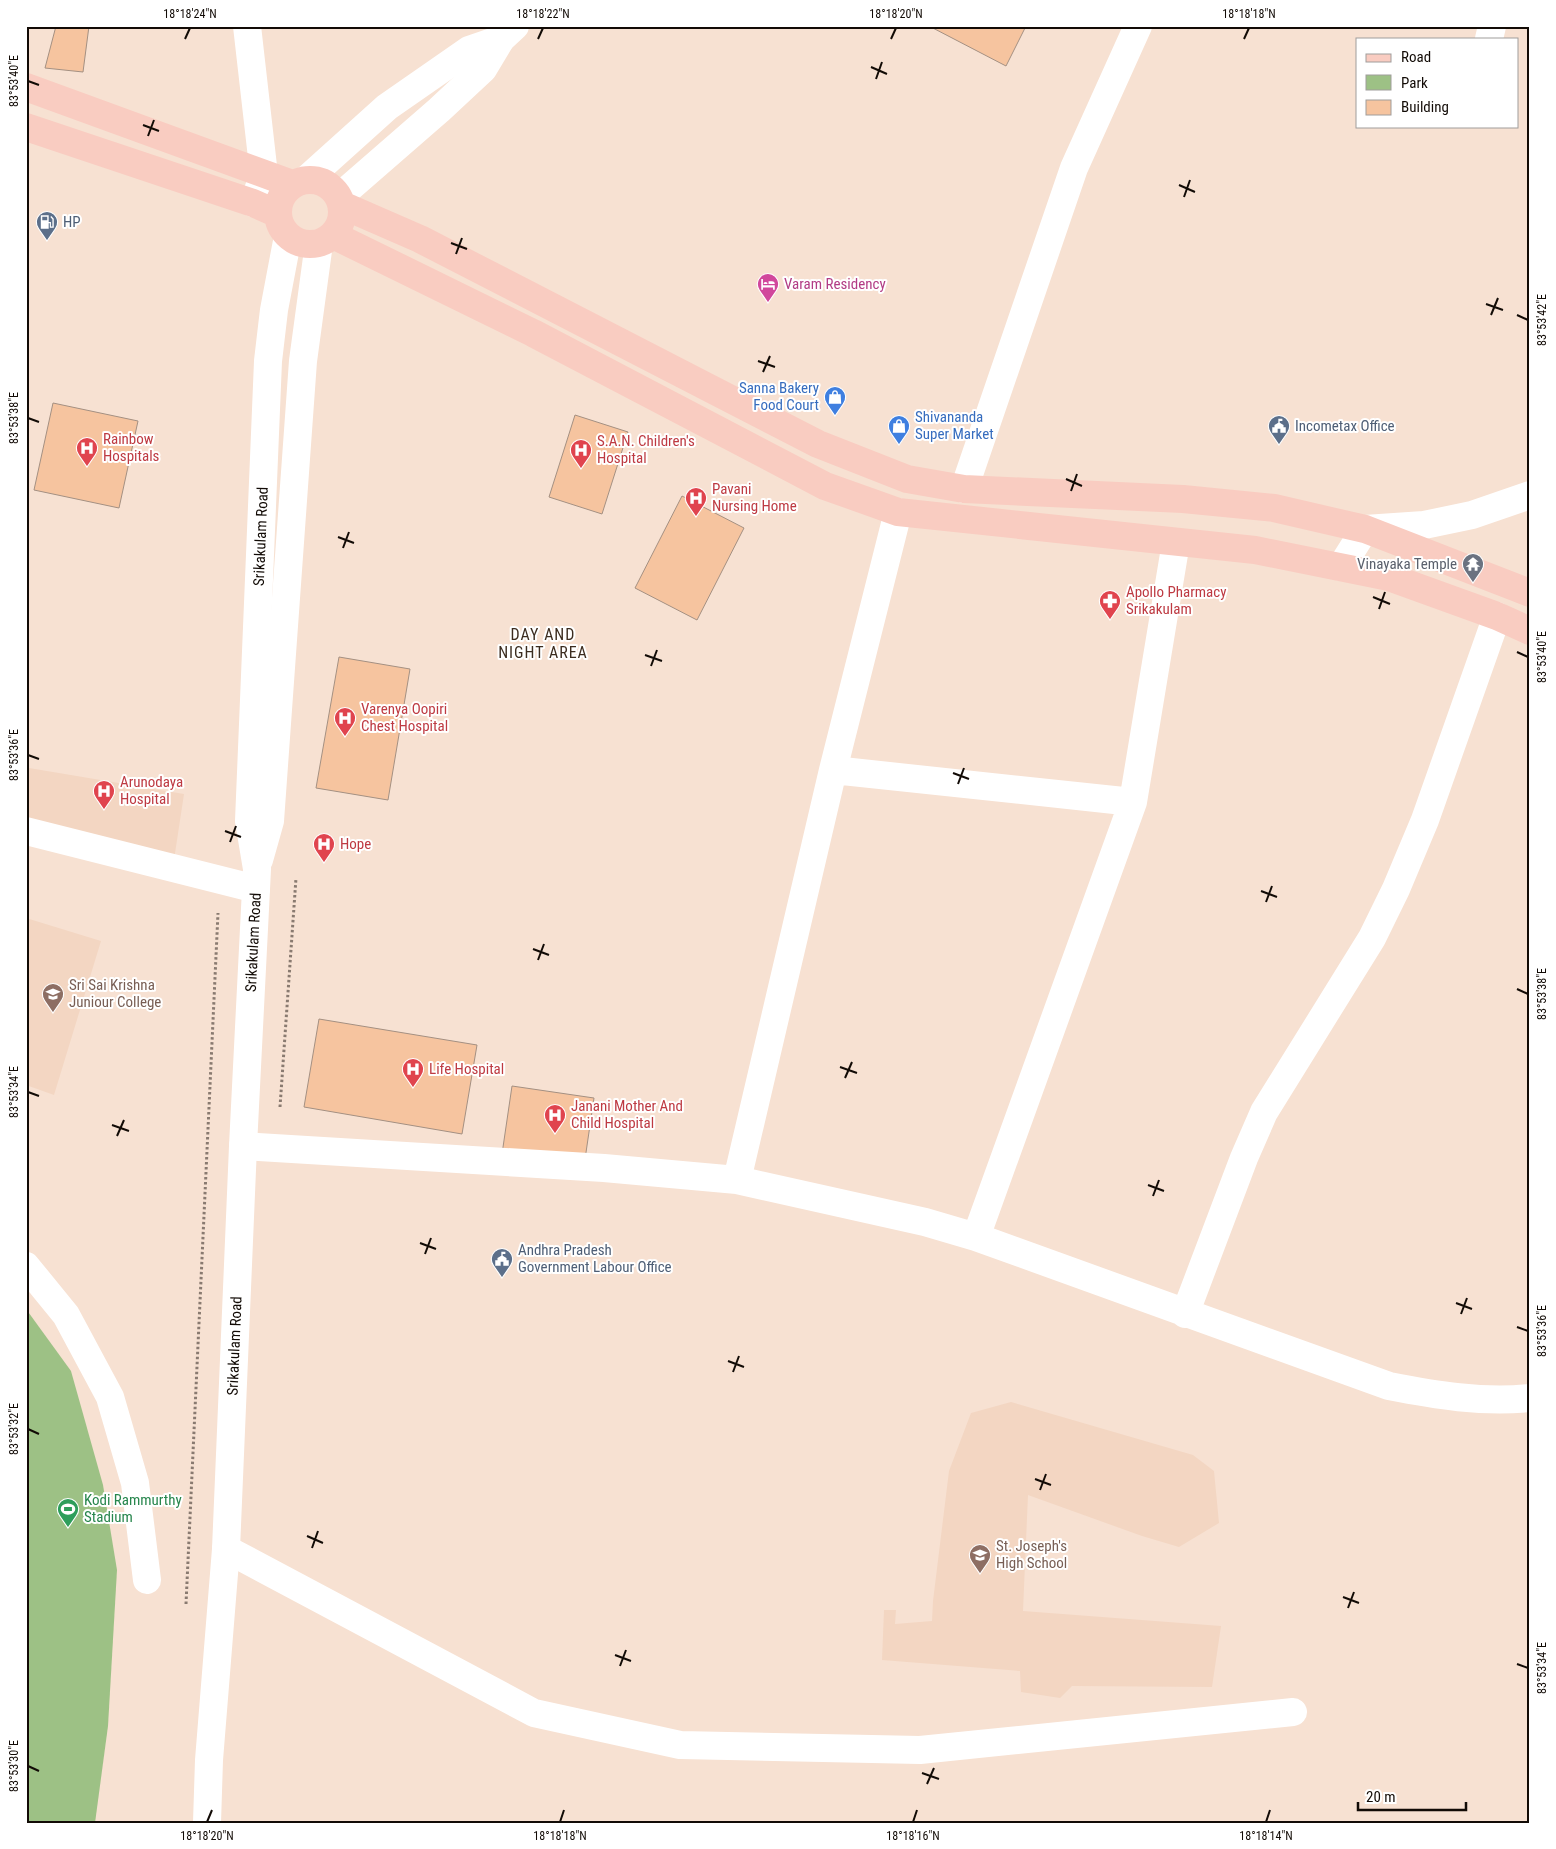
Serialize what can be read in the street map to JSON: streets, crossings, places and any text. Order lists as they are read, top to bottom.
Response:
{
  "streets": {
    "street": ["Srikakulam Road"]
  },
  "districts": ["DAY AND NIGHT AREA"],
  "places": {
    "fuel station": ["HP"],
    "hotel": ["Varam Residency"],
    "shop": ["Sanna Bakery Food Court", "Shivananda Super Market"],
    "public building": ["Incometax Office", "Andhra Pradesh Government Labour Office"],
    "hospital": [
      "Rainbow Hospitals",
      "S.A.N. Children's Hospital",
      "Pavani Nursing Home",
      "Varenya Oopiri Chest Hospital",
      "Arunodaya Hospital",
      "Hope",
      "Life Hospital",
      "Janani Mother And Child Hospital"
    ],
    "temple": ["Vinayaka Temple"],
    "pharmacy": ["Apollo Pharmacy Srikakulam"],
    "school or university": ["Sri Sai Krishna Juniour College", "St. Joseph's High School"],
    "sports": ["Kodi Rammurthy Stadium"]
  },
  "legend": ["Road", "Park", "Building"],
  "scale_bar": "20 m",
  "coordinates": [
    "18°18'24\"N",
    "18°18'22\"N",
    "18°18'20\"N",
    "18°18'18\"N",
    "83°53'40\"E",
    "83°53'42\"E",
    "83°53'38\"E",
    "83°53'36\"E",
    "83°53'34\"E",
    "83°53'32\"E",
    "83°53'30\"E",
    "18°18'16\"N",
    "18°18'14\"N"
  ]
}
